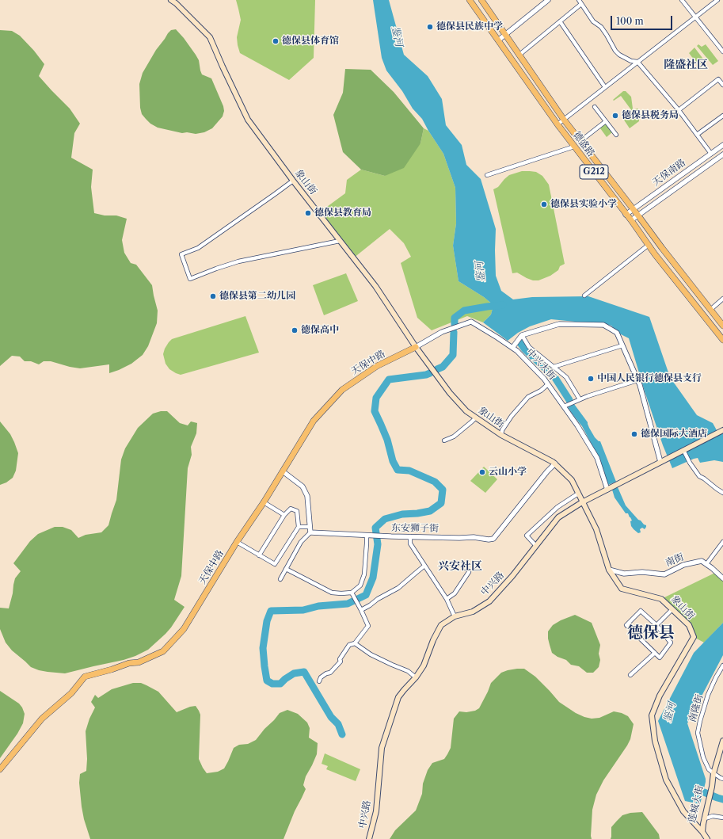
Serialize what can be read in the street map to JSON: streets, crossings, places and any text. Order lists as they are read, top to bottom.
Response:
{
  "streets": {
    "main road": [
      "德盛路",
      "G212",
      "象山街",
      "天保中路",
      "中兴路",
      "莲城大街"
    ],
    "street": [
      "天保南路",
      "中兴大街",
      "东安狮子街",
      "南街",
      "南隆街"
    ]
  },
  "crossings": [
    ["德盛路", "天保南路"],
    ["G212", "天保南路"],
    ["象山街", "天保中路"],
    ["象山街", "中兴大街"],
    ["象山街", "东安狮子街"],
    ["象山街", "南街"],
    ["象山街", "中兴路"],
    ["象山街", "莲城大街"],
    ["天保中路", "中兴大街"],
    ["中兴大街", "中兴路"],
    ["南隆街", "莲城大街"]
  ],
  "districts": ["隆盛社区", "兴安社区", "德保县"],
  "water": ["鉴河"],
  "places": [
    "德保县民族中学",
    "德保县体育馆",
    "德保县税务局",
    "德保县实验小学",
    "德保县教育局",
    "德保县第二幼儿园",
    "德保高中",
    "中国人民银行德保县支行",
    "德保国际大酒店",
    "云山小学"
  ],
  "scale_bar": "100 m"
}
